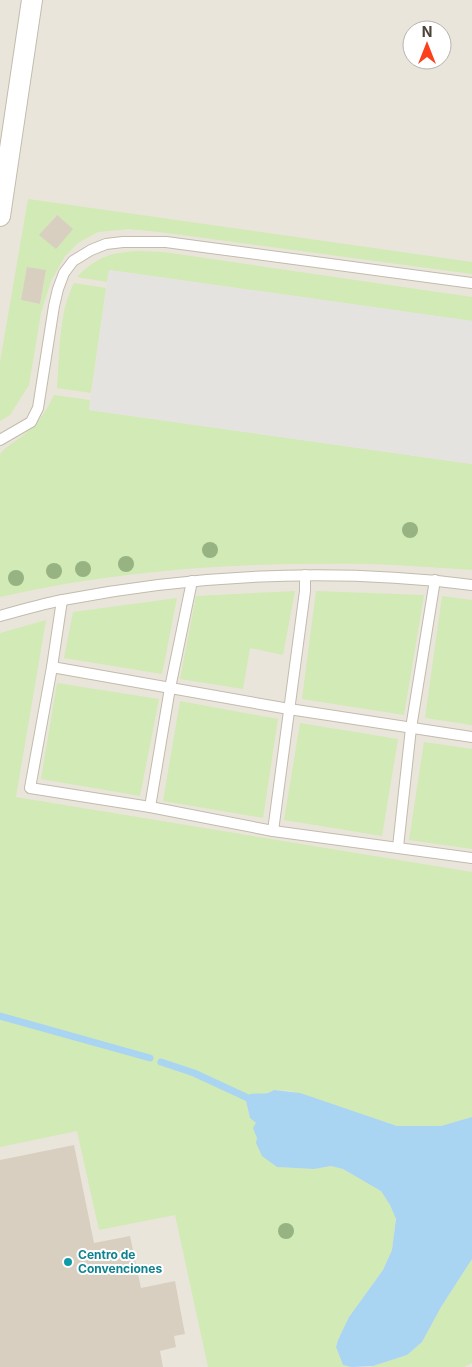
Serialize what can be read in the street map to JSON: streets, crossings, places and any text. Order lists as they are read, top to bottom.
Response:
{
  "places": ["Centro de Convenciones"],
  "north": "top"
}
